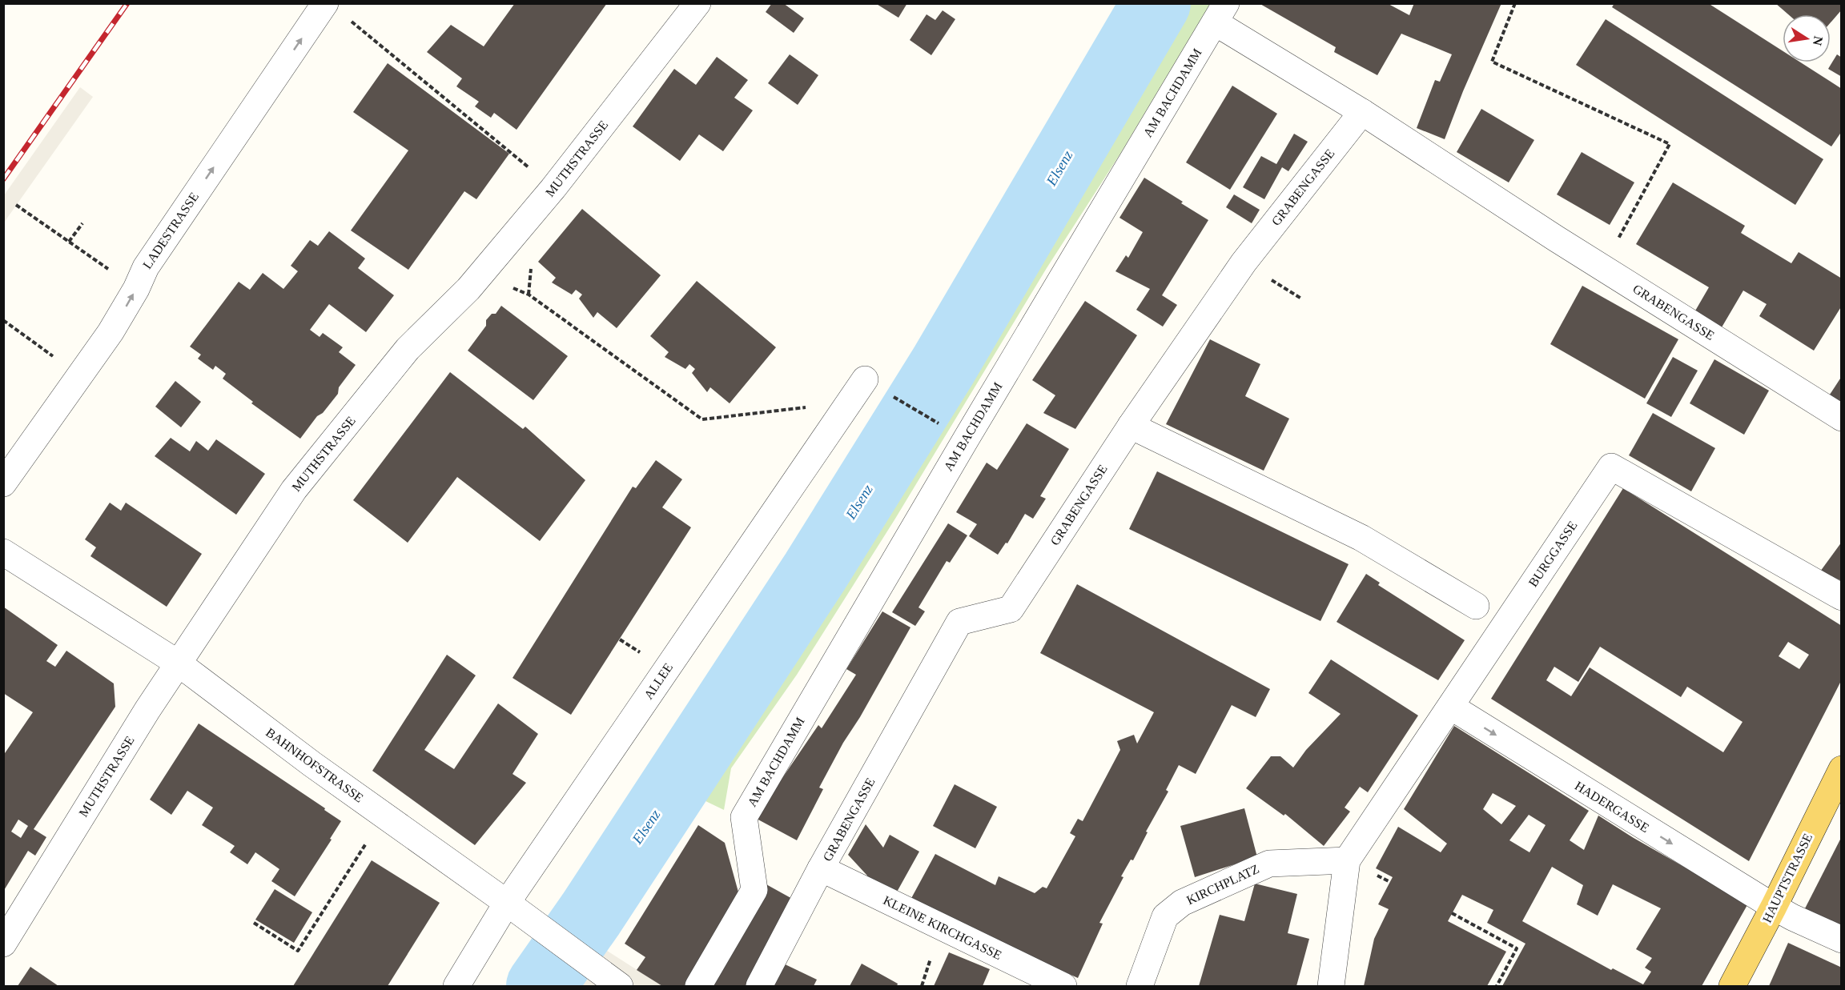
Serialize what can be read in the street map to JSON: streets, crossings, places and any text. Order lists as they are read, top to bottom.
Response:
{
  "streets": {
    "main road": ["HAUPTSTRASSE"],
    "street": [
      "AM BACHDAMM",
      "MUTHSTRASSE",
      "GRABENGASSE",
      "LADESTRASSE",
      "BURGGASSE",
      "ALLEE",
      "BAHNHOFSTRASSE",
      "HADERGASSE",
      "KIRCHPLATZ",
      "KLEINE KIRCHGASSE"
    ]
  },
  "crossings": [
    ["AM BACHDAMM", "GRABENGASSE"],
    ["MUTHSTRASSE", "BAHNHOFSTRASSE"],
    ["GRABENGASSE", "KLEINE KIRCHGASSE"],
    ["BURGGASSE", "HADERGASSE"],
    ["BURGGASSE", "KIRCHPLATZ"],
    ["ALLEE", "BAHNHOFSTRASSE"],
    ["HADERGASSE", "HAUPTSTRASSE"]
  ],
  "one_way": ["LADESTRASSE", "HADERGASSE"],
  "water": ["Elsenz"],
  "north": "right"
}
